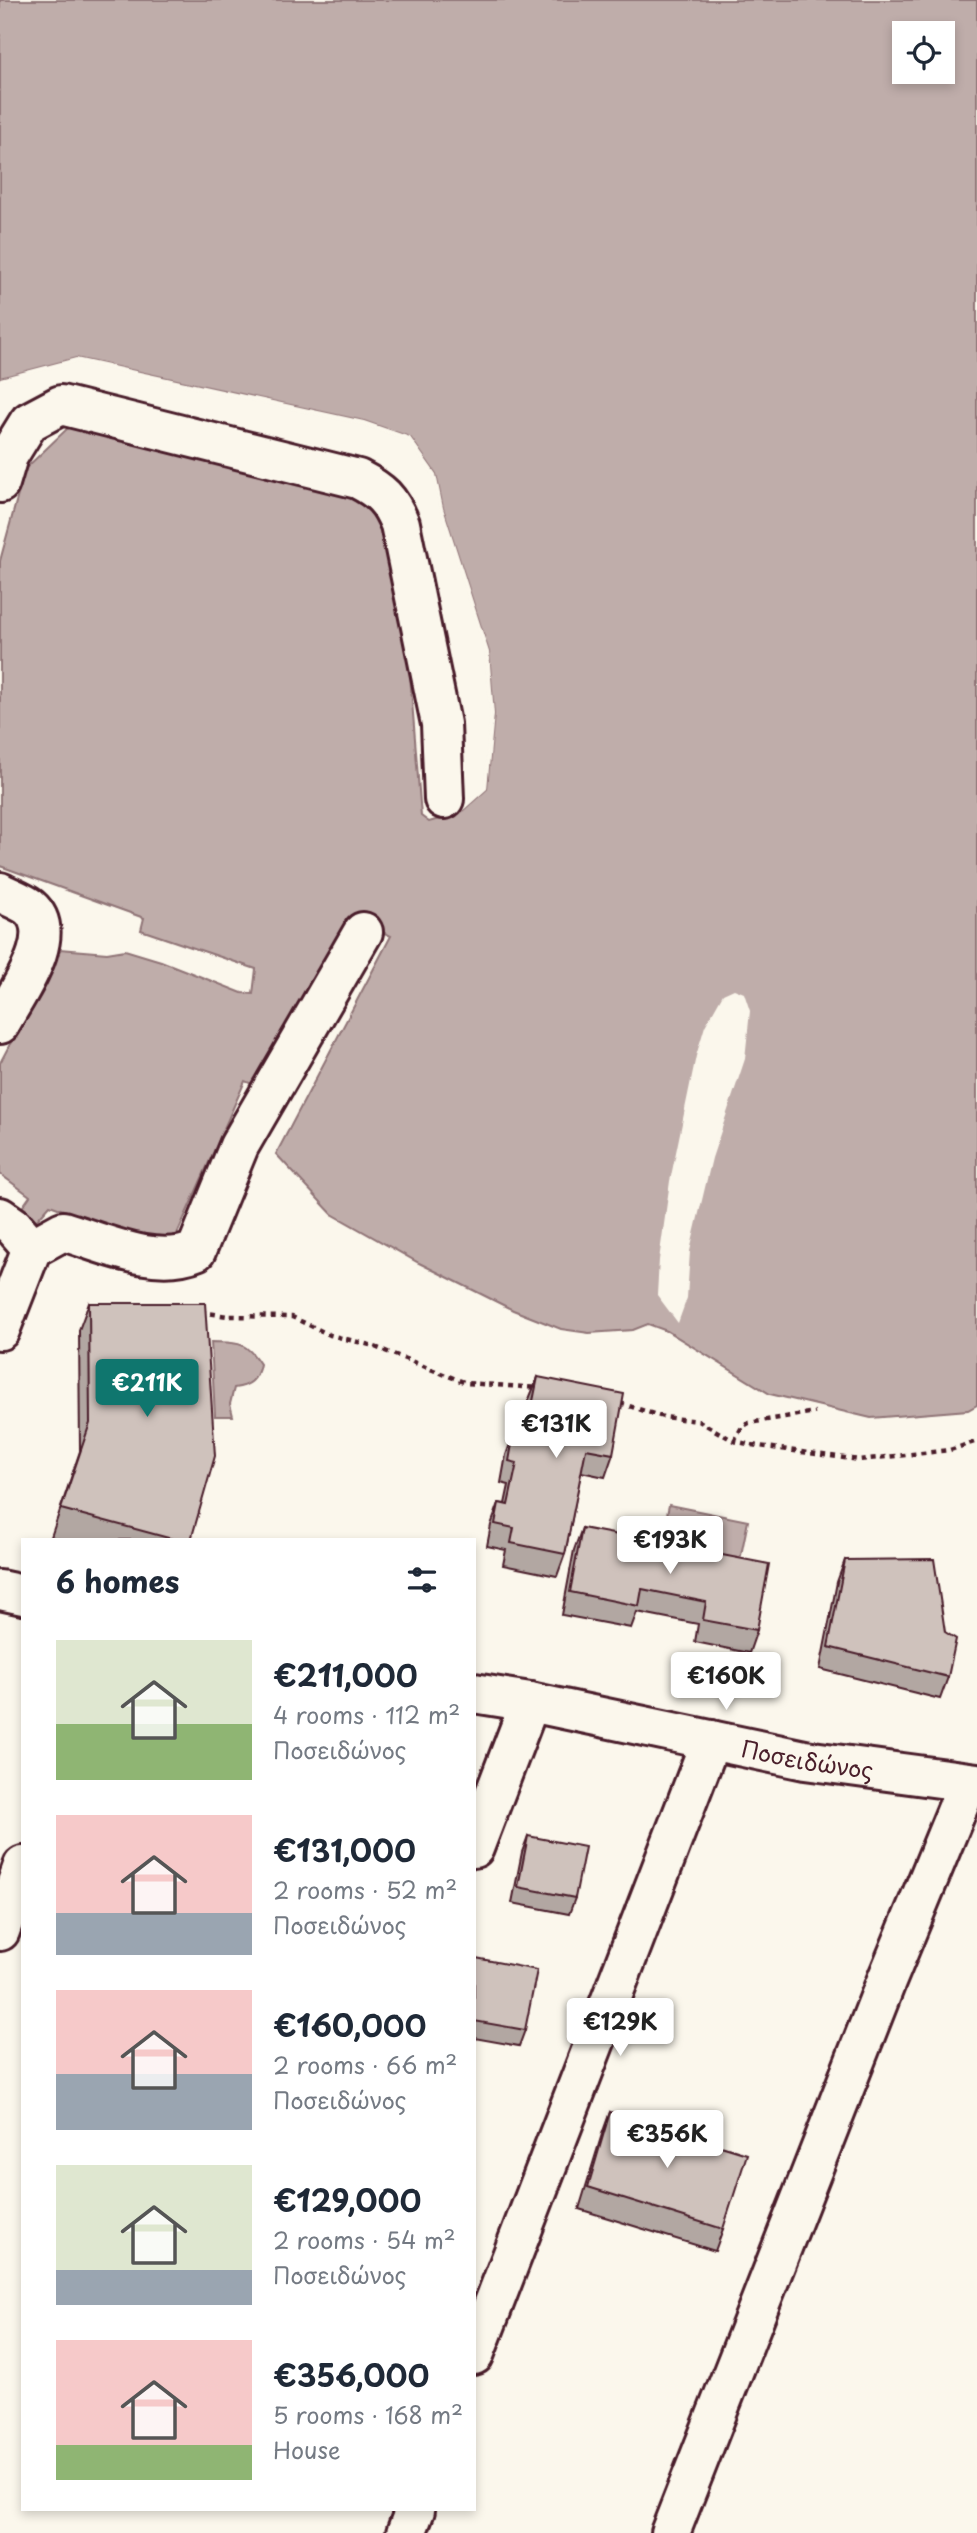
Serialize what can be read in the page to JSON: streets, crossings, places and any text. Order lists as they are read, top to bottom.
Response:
{
  "streets": {
    "street": ["Ποσειδώνος"]
  },
  "page": {
    "price": [
      "€211K",
      "€131K",
      "€193K",
      "€160K",
      "€129K",
      "€356K"
    ],
    "heading": "6 homes",
    "list": [
      {
        "name": "€211,000",
        "note": "4 rooms · 112 m² · Ποσειδώνος"
      },
      {
        "name": "€131,000",
        "note": "2 rooms · 52 m² · Ποσειδώνος"
      },
      {
        "name": "€160,000",
        "note": "2 rooms · 66 m² · Ποσειδώνος"
      },
      {
        "name": "€129,000",
        "note": "2 rooms · 54 m² · Ποσειδώνος"
      },
      {
        "name": "€356,000",
        "note": "5 rooms · 168 m² · House"
      }
    ]
  }
}
